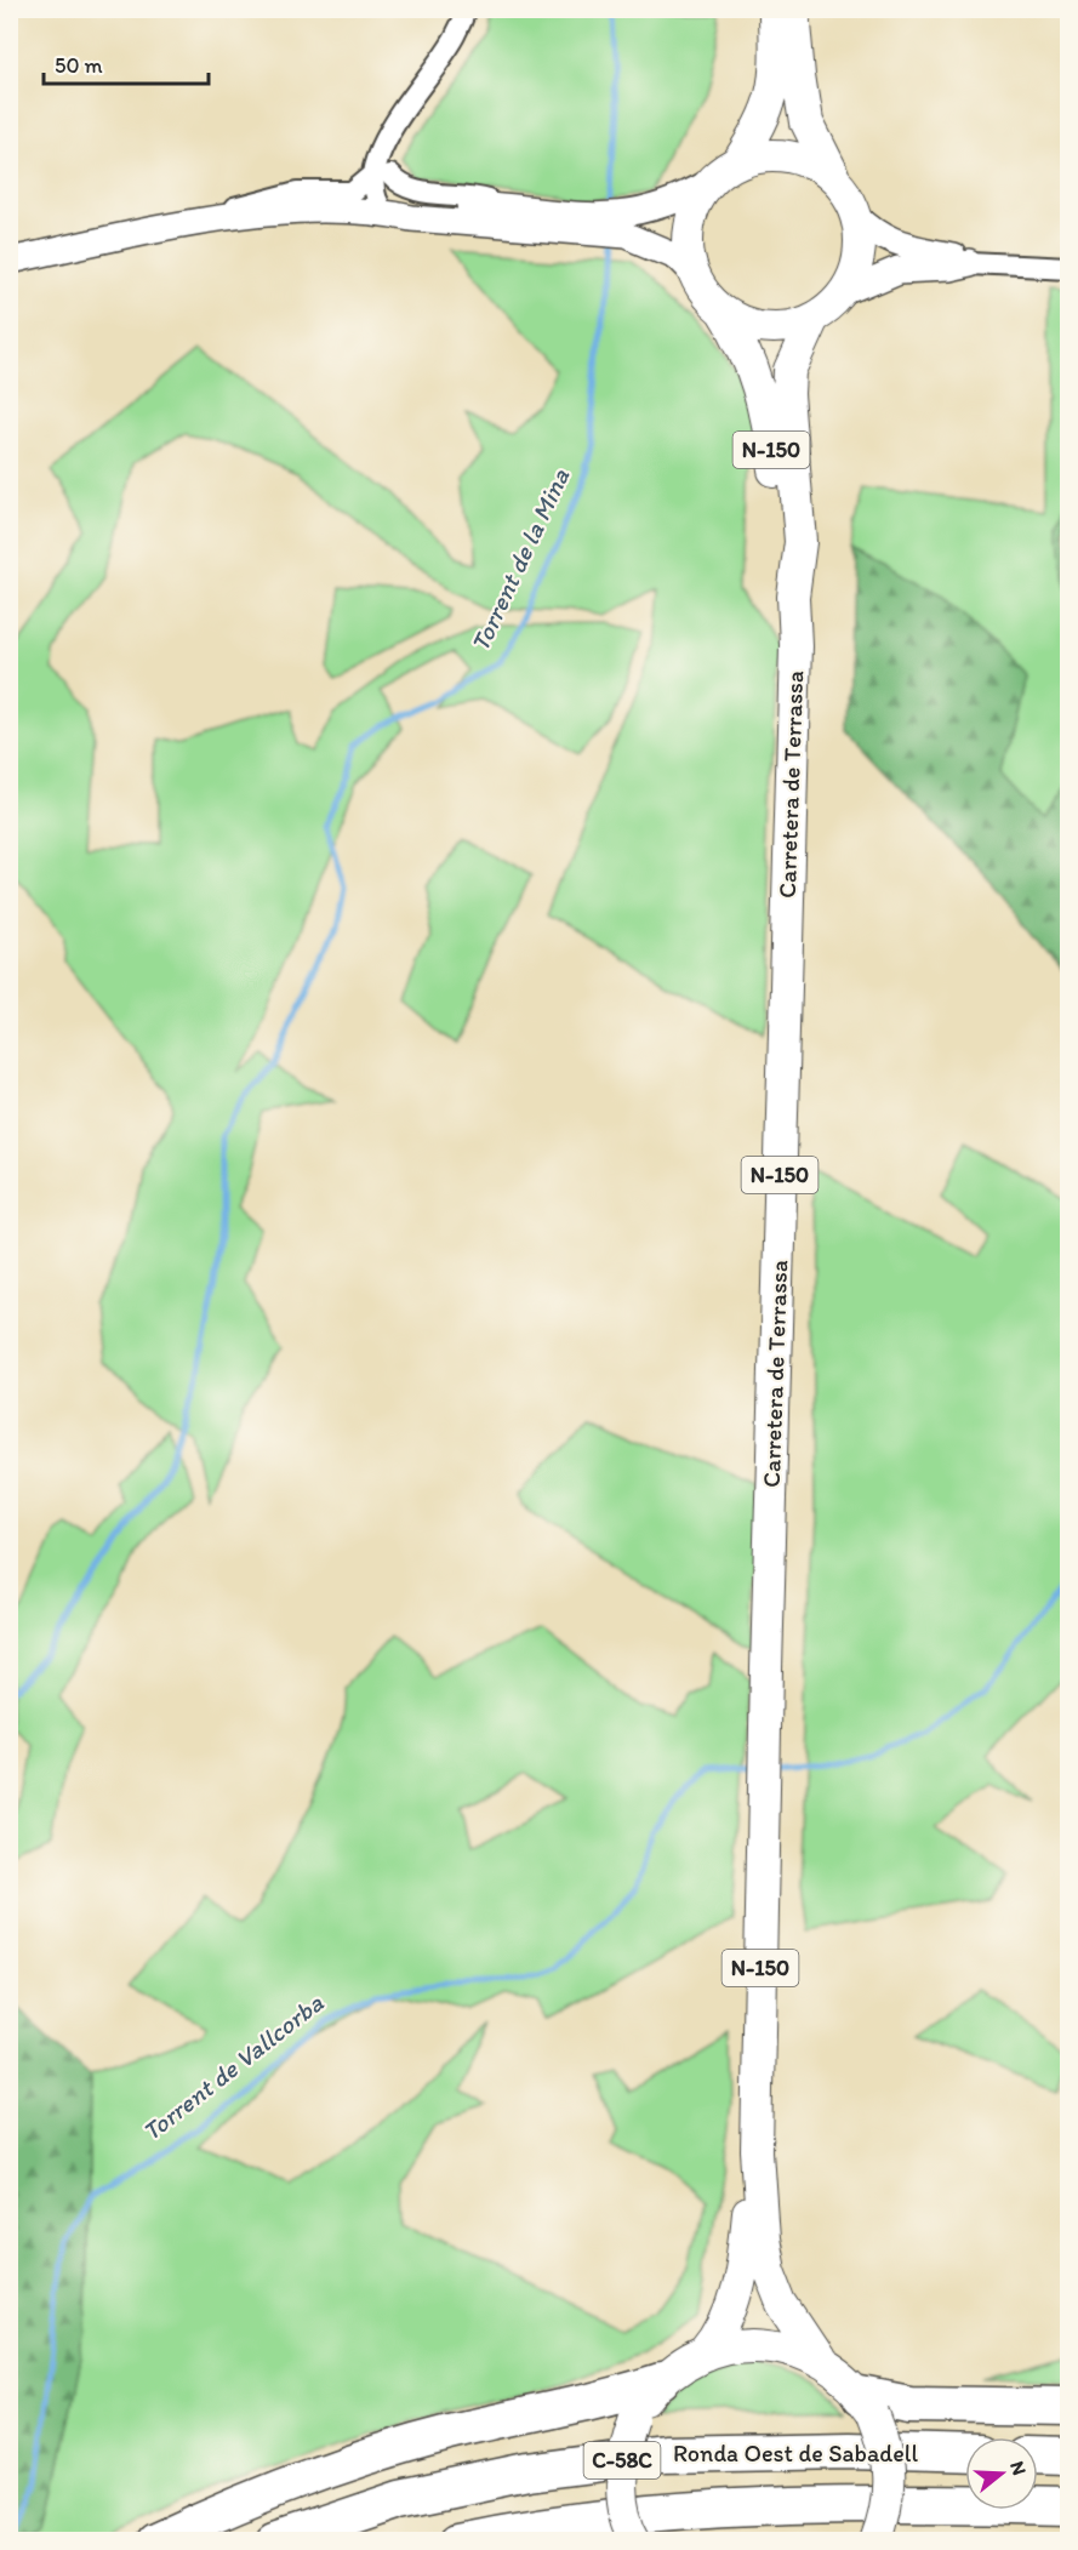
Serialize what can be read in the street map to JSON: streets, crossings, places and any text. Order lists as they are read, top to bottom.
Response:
{
  "streets": {
    "highway": ["Ronda Oest de Sabadell", "C-58C"],
    "main road": ["N-150", "Carretera de Terrassa"]
  },
  "crossings": [
    ["N-150", "Carretera de Terrassa"]
  ],
  "water": ["Torrent de la Mina", "Torrent de Vallcorba"],
  "scale_bar": "50 m",
  "north": "right"
}
